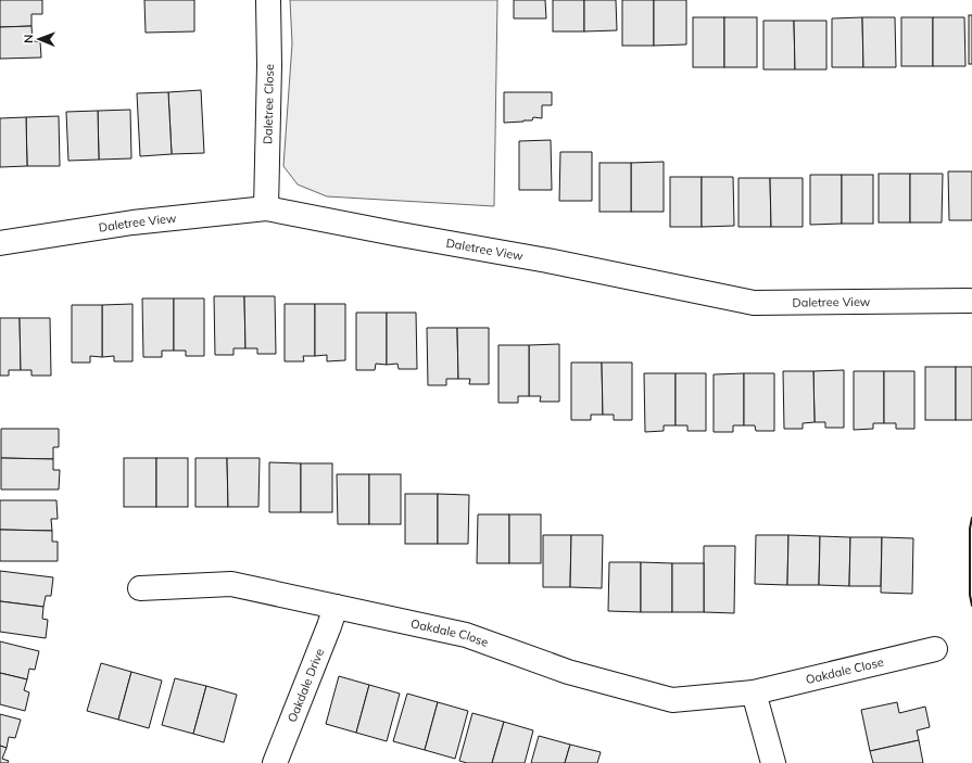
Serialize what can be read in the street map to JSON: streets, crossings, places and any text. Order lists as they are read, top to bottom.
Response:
{
  "streets": {
    "street": [
      "Daletree Close",
      "Daletree View",
      "Oakdale Close",
      "Oakdale Drive"
    ]
  },
  "crossings": [
    ["Daletree Close", "Daletree View"],
    ["Oakdale Close", "Oakdale Drive"]
  ],
  "north": "left"
}
